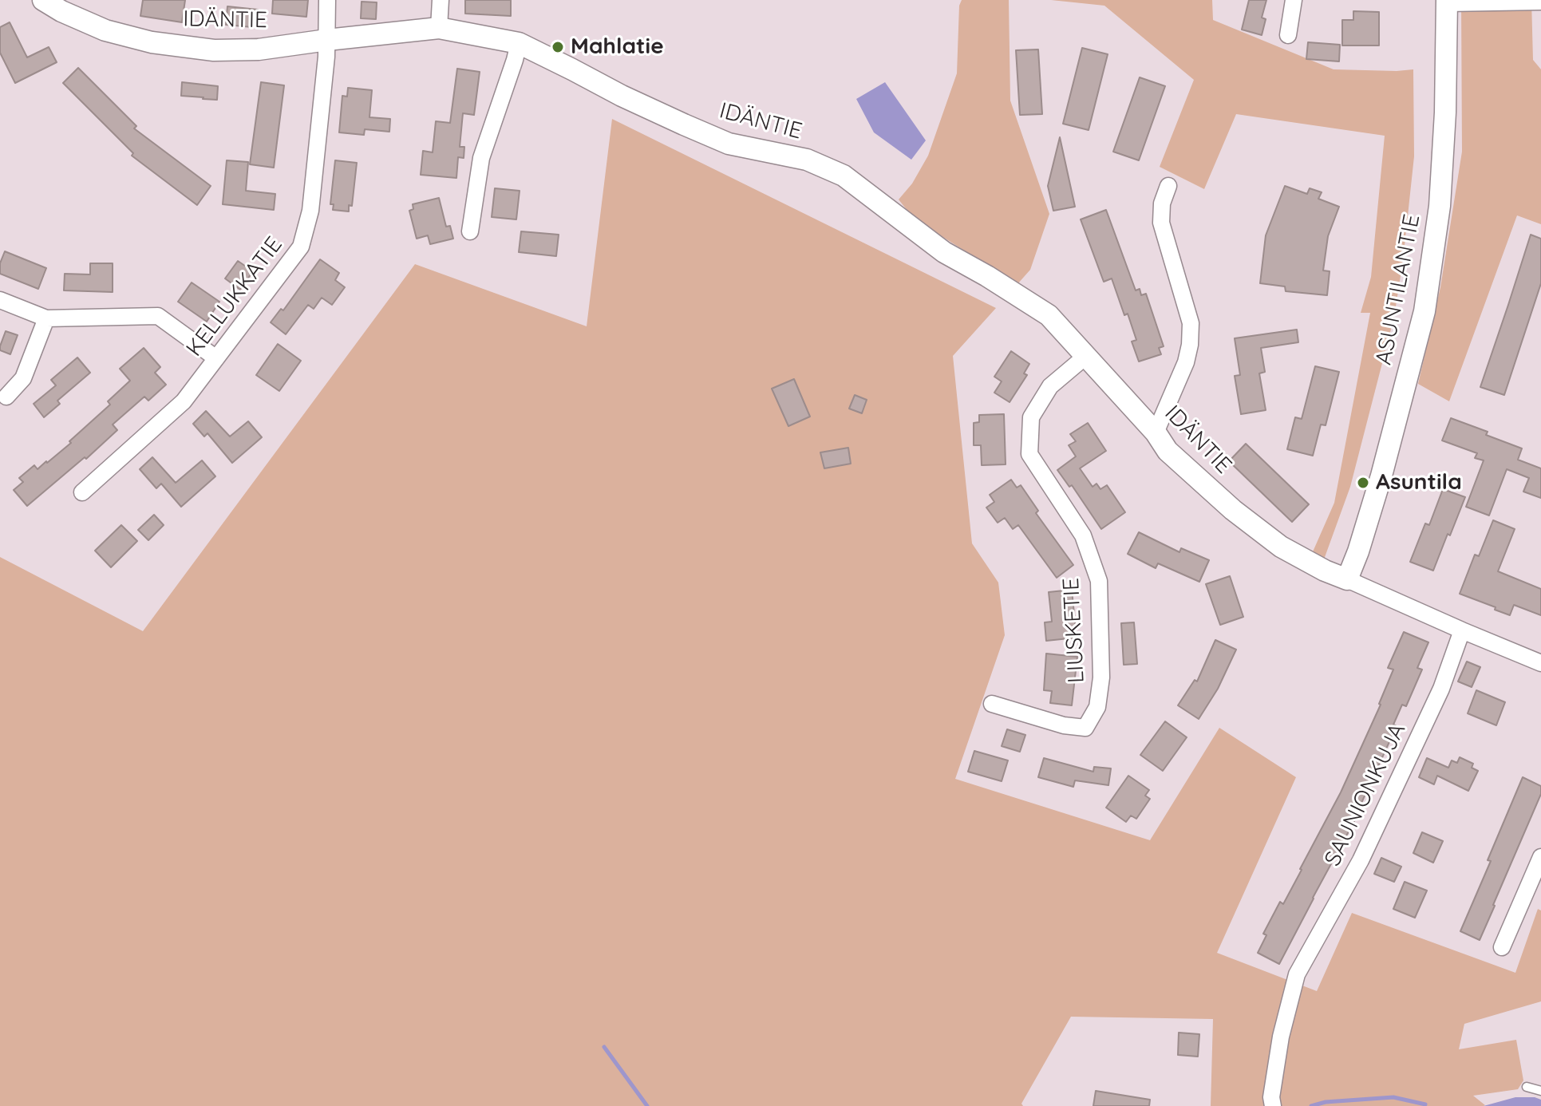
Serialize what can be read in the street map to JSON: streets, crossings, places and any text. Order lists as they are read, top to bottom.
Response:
{
  "streets": {
    "street": [
      "IDÄNTIE",
      "ASUNTILANTIE",
      "KELLUKKATIE",
      "LIUSKETIE",
      "SAUNIONKUJA"
    ]
  },
  "crossings": [
    ["IDÄNTIE", "ASUNTILANTIE"],
    ["IDÄNTIE", "KELLUKKATIE"],
    ["IDÄNTIE", "LIUSKETIE"]
  ],
  "places": ["Mahlatie", "Asuntila"]
}
